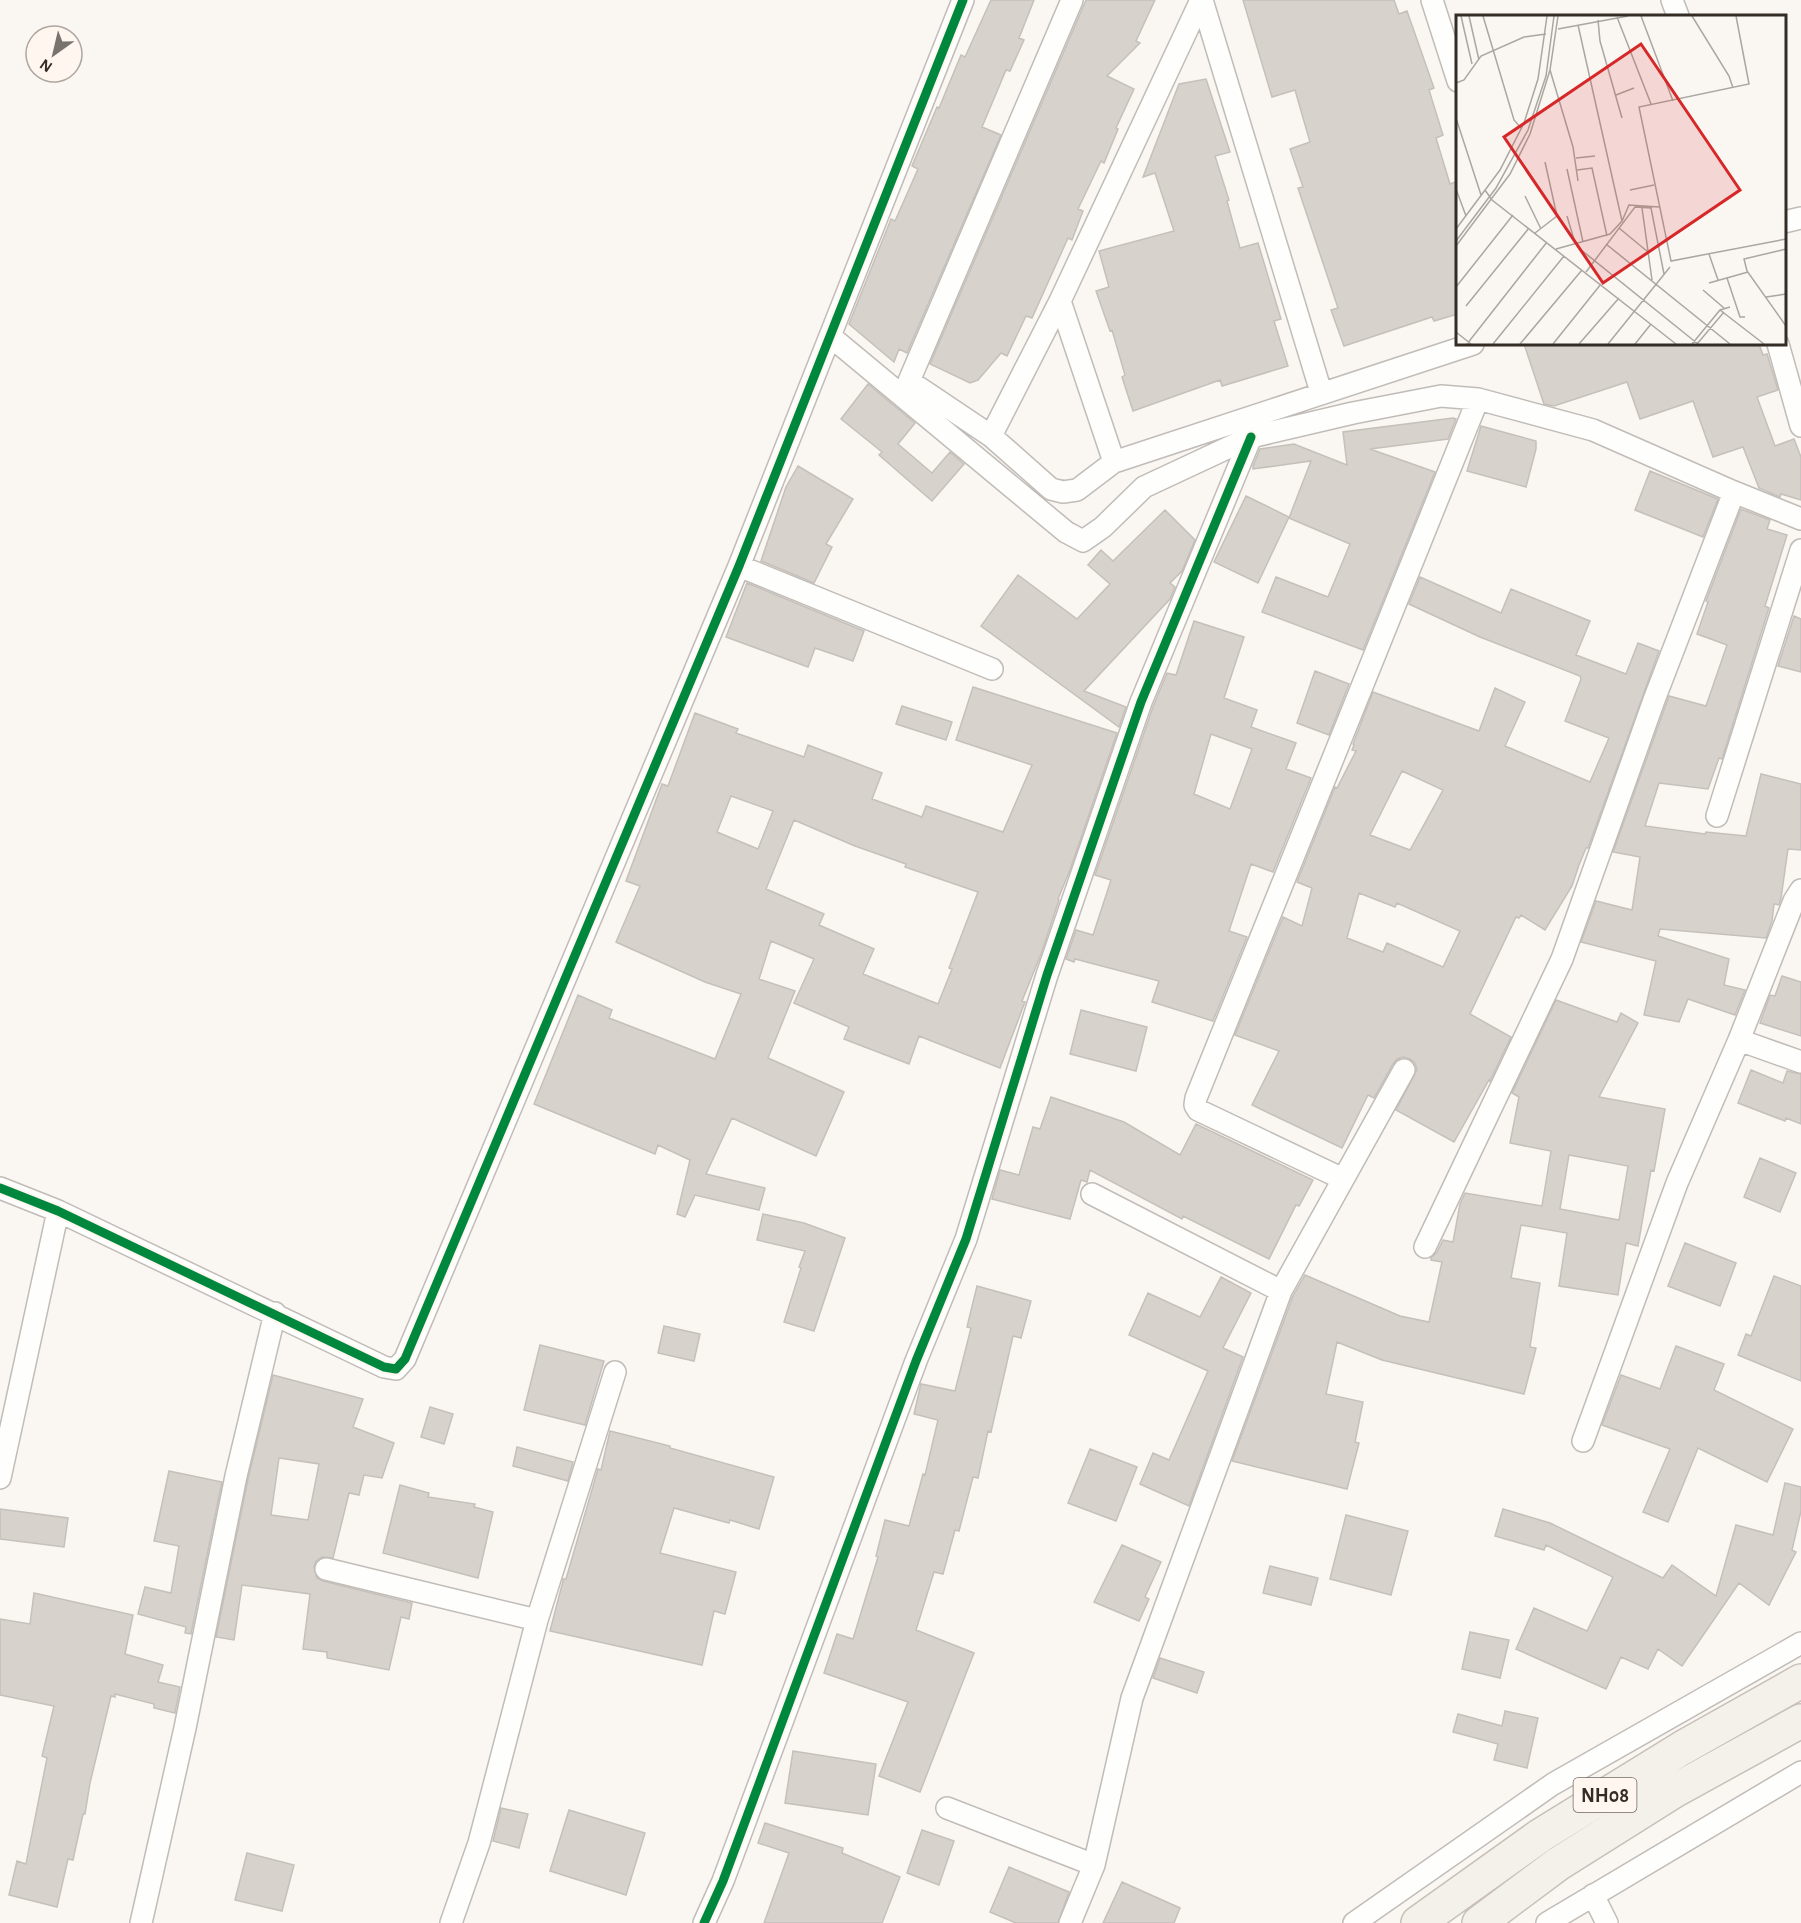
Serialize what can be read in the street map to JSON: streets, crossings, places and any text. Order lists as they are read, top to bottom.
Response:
{
  "streets": {
    "highway": ["NH08"]
  },
  "north": "bottom left"
}
